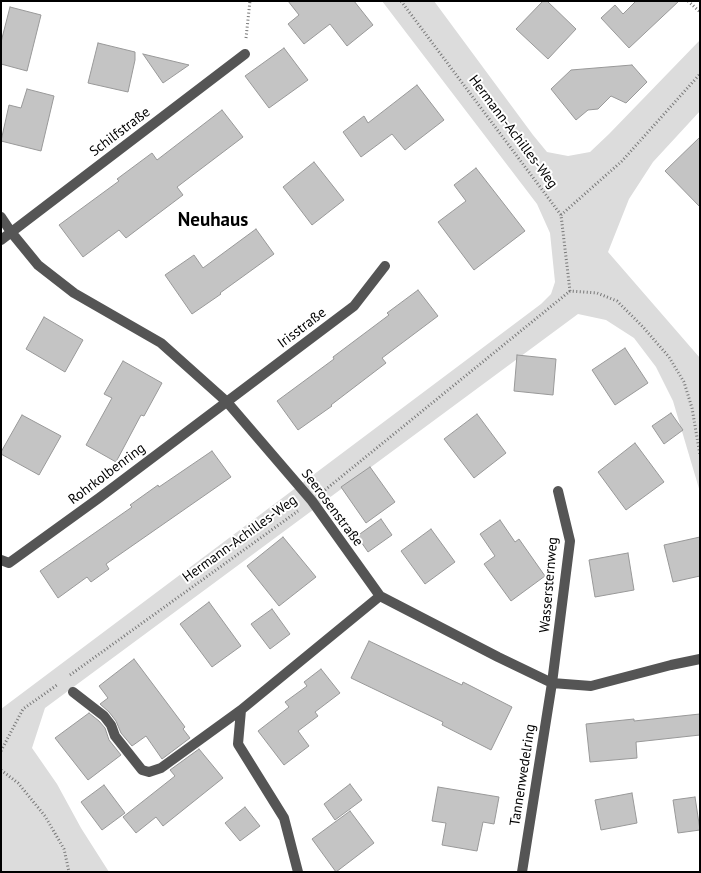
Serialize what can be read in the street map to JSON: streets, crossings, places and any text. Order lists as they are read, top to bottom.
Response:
{
  "streets": {
    "street": [
      "Schilfstraße",
      "Irisstraße",
      "Rohrkolbenring",
      "Seerosenstraße",
      "Wassersternweg",
      "Tannenwedelring"
    ],
    "path": ["Hermann-Achilles-Weg"]
  },
  "crossings": [
    ["Schilfstraße", "Seerosenstraße"],
    ["Hermann-Achilles-Weg", "Seerosenstraße"],
    ["Irisstraße", "Rohrkolbenring"],
    ["Irisstraße", "Seerosenstraße"],
    ["Rohrkolbenring", "Seerosenstraße"],
    ["Seerosenstraße", "Wassersternweg"],
    ["Seerosenstraße", "Tannenwedelring"],
    ["Wassersternweg", "Tannenwedelring"]
  ],
  "districts": ["Neuhaus"]
}
